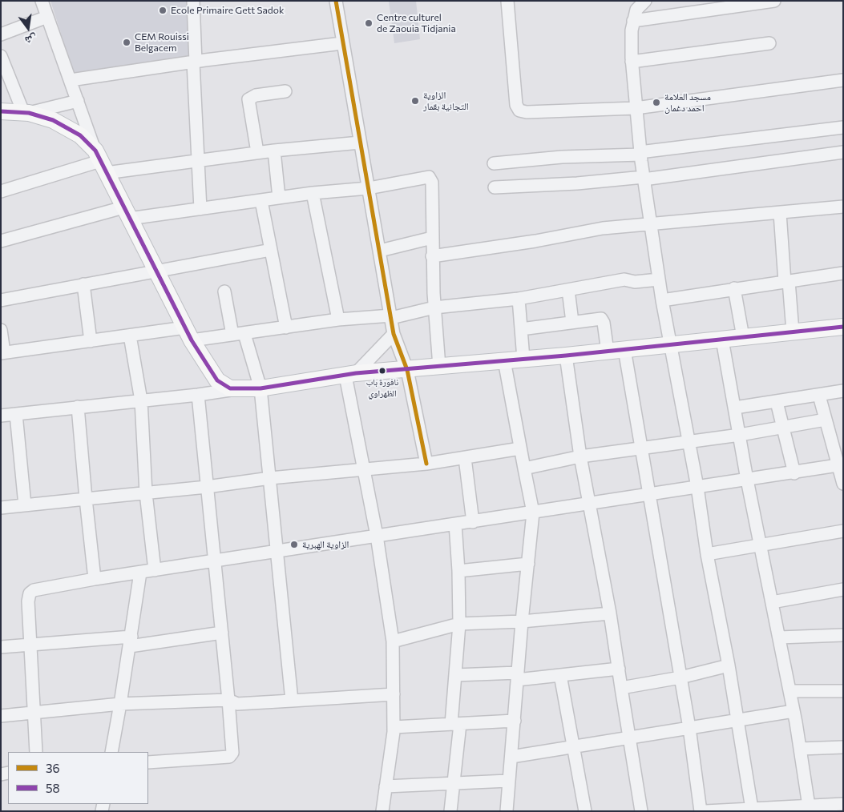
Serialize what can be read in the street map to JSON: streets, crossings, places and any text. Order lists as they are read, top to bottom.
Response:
{
  "places": [
    "Ecole Primaire Gett Sadok",
    "Centre culturel de Zaouia Tidjania",
    "CEM Rouissi Belgacem",
    "الزاوية التجانية بقمار",
    "مسجد العلامة احمد دغمان",
    "نافورة باب الظهراوي",
    "الزاوية الهبرية"
  ],
  "lines": ["transit line 36", "transit line 58"],
  "legend": ["36", "58"],
  "north": "bottom"
}
